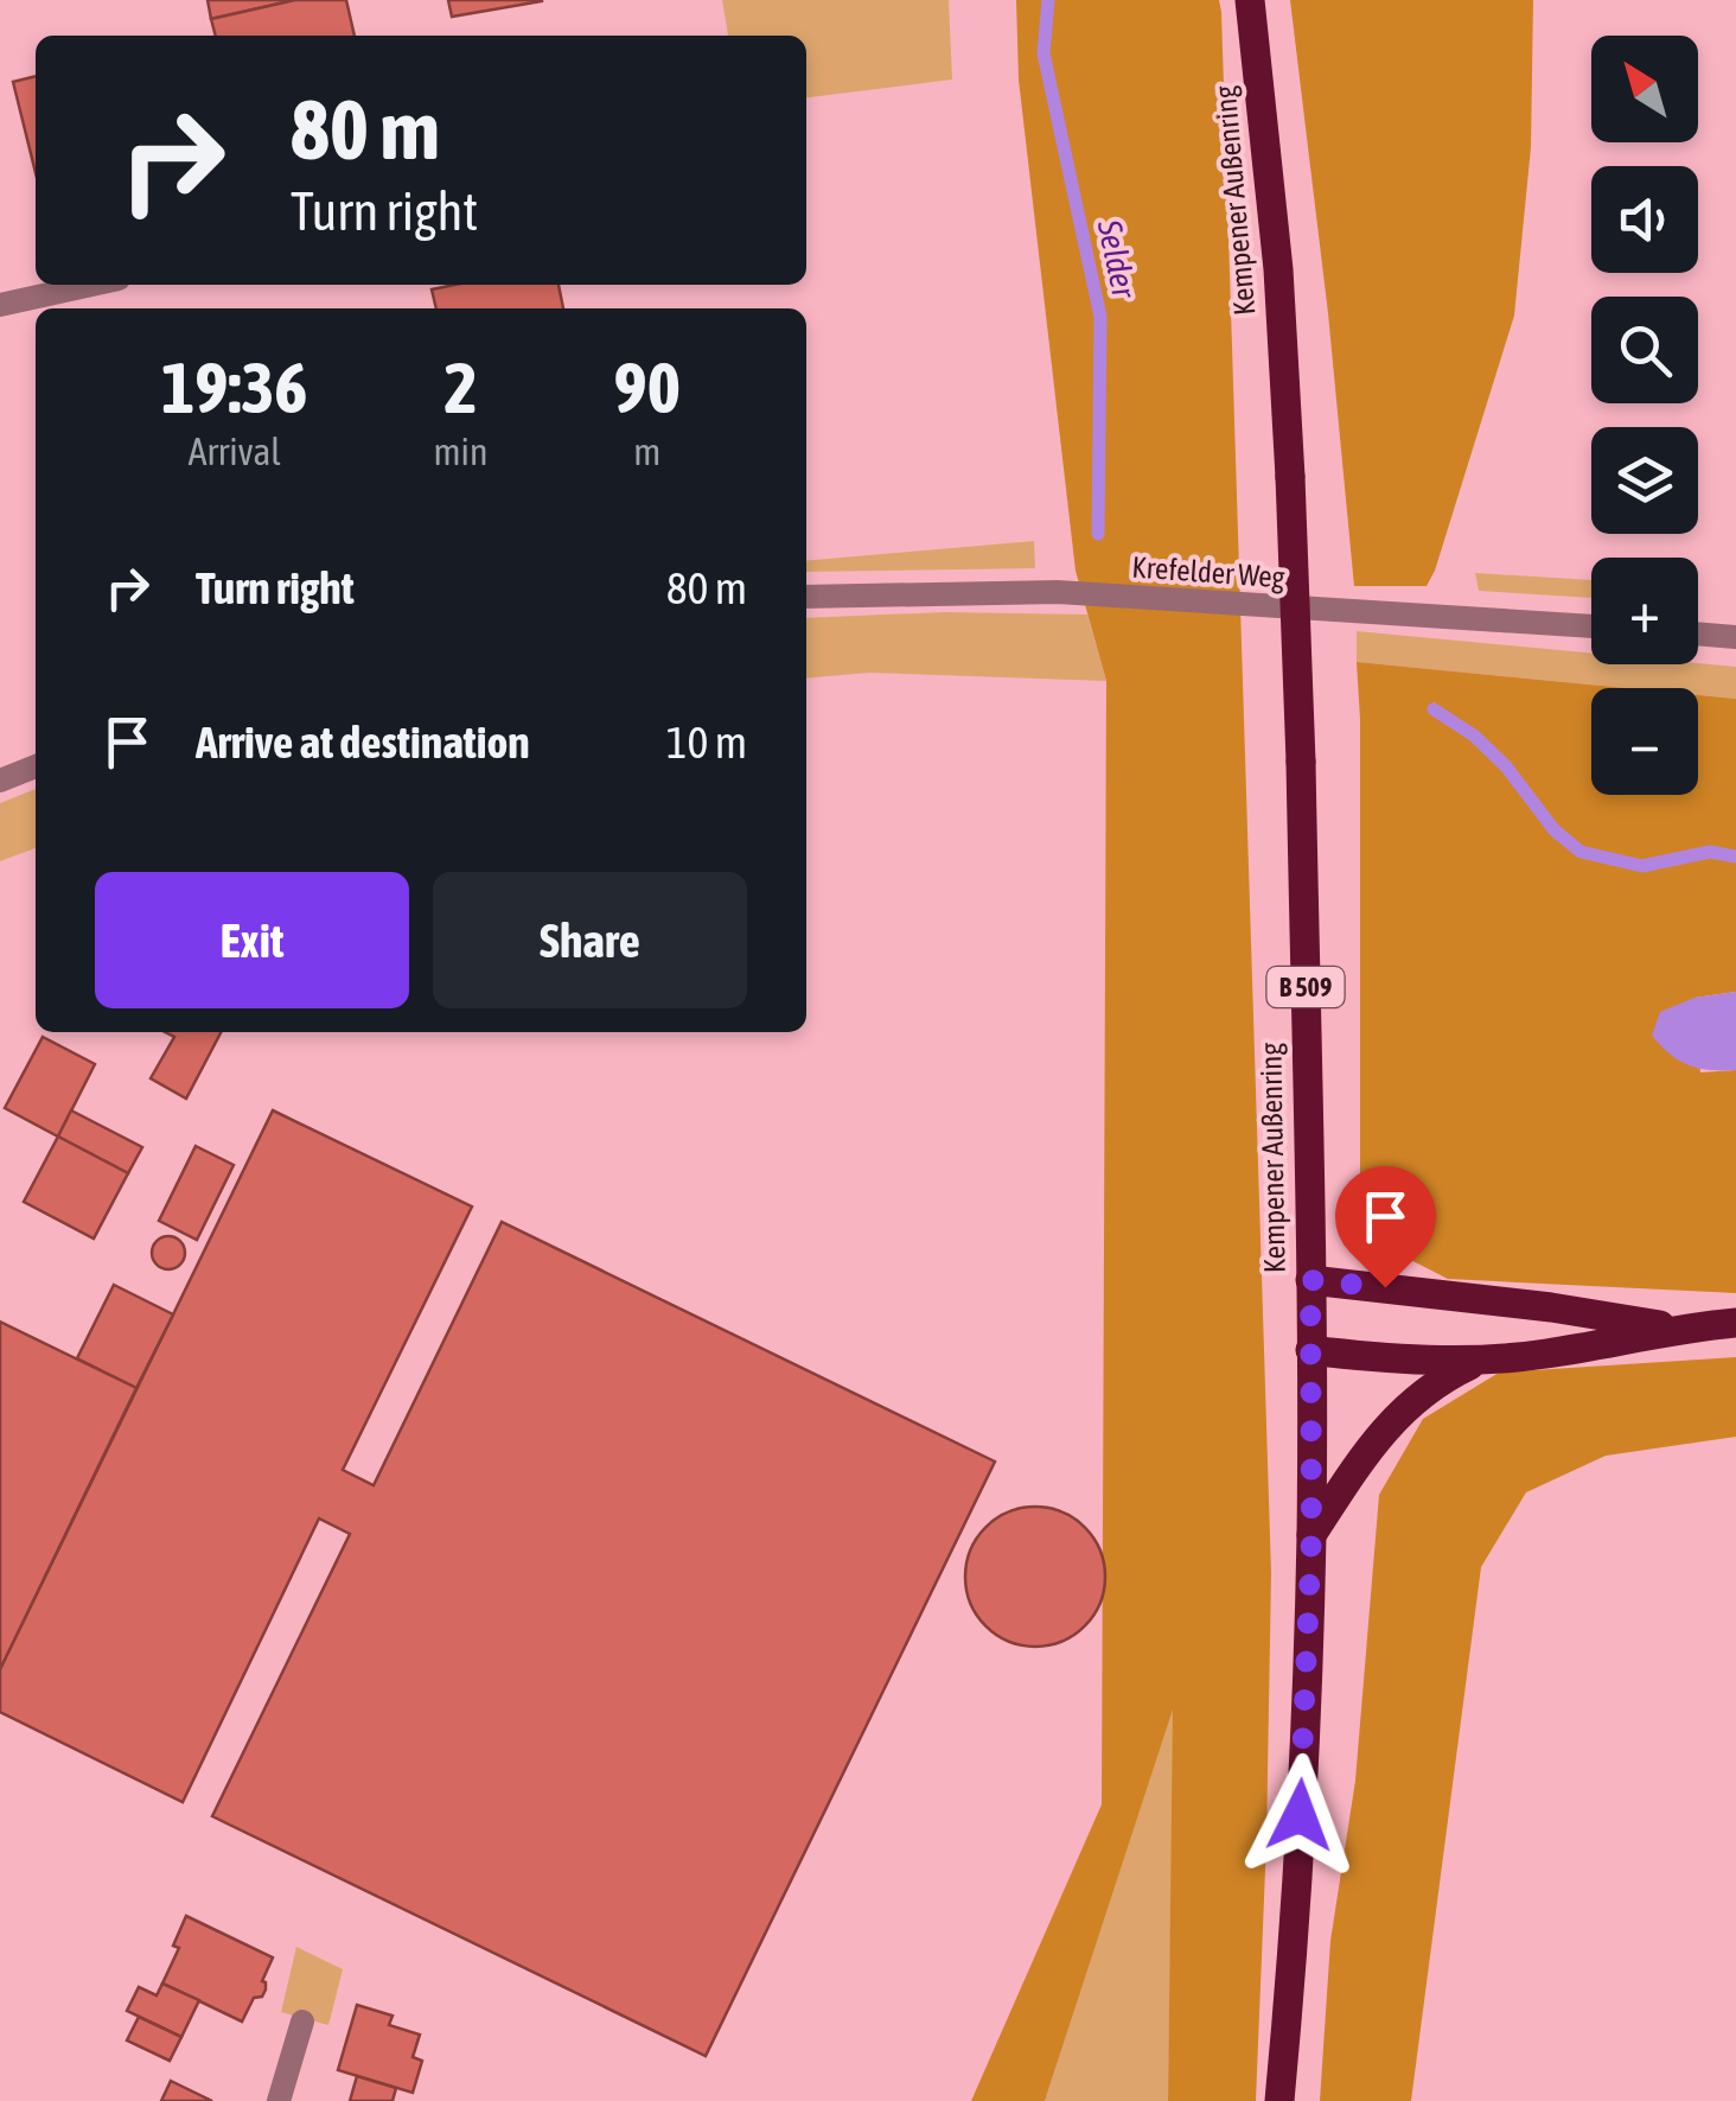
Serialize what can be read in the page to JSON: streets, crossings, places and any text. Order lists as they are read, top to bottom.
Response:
{
  "streets": {
    "main road": ["Kempener Außenring", "B 509"],
    "street": ["Krefelder Weg"]
  },
  "water": ["Selder"],
  "north": "top left",
  "page": {
    "map_buttons": ["+", "−"],
    "turn": ["80 m", "Turn right"],
    "eta": [
      "19:36",
      "Arrival",
      "2",
      "min",
      "90",
      "m"
    ],
    "list": [
      {
        "name": "Turn right",
        "value": "80 m"
      },
      {
        "name": "Arrive at destination",
        "value": "10 m"
      }
    ],
    "buttons": ["Exit", "Share"]
  }
}
